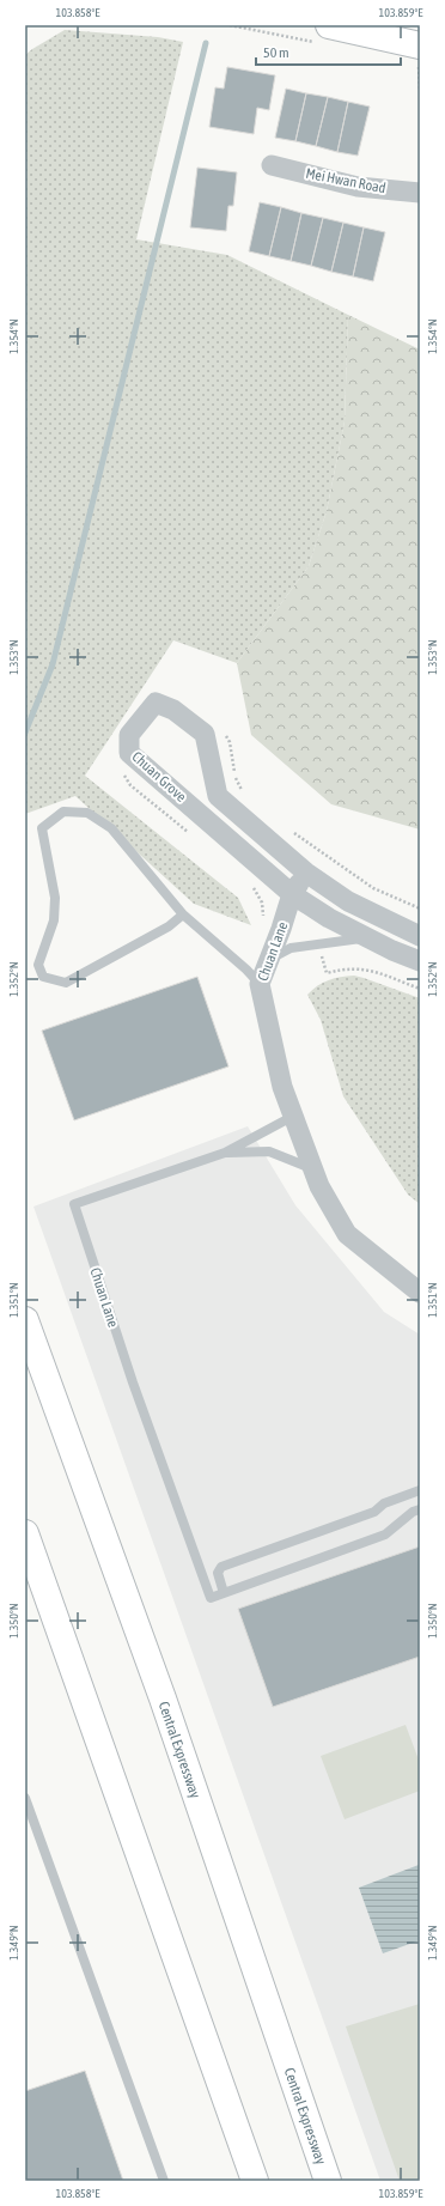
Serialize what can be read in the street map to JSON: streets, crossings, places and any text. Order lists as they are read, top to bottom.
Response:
{
  "streets": {
    "main road": ["Central Expressway"],
    "street": ["Mei Hwan Road", "Chuan Grove", "Chuan Lane"]
  },
  "crossings": [
    ["Chuan Grove", "Chuan Lane"]
  ],
  "scale_bar": "50 m",
  "coordinates": [
    "103.858°E",
    "103.859°E",
    "1.354°N",
    "1.353°N",
    "1.352°N",
    "1.351°N",
    "1.350°N",
    "1.349°N"
  ]
}
